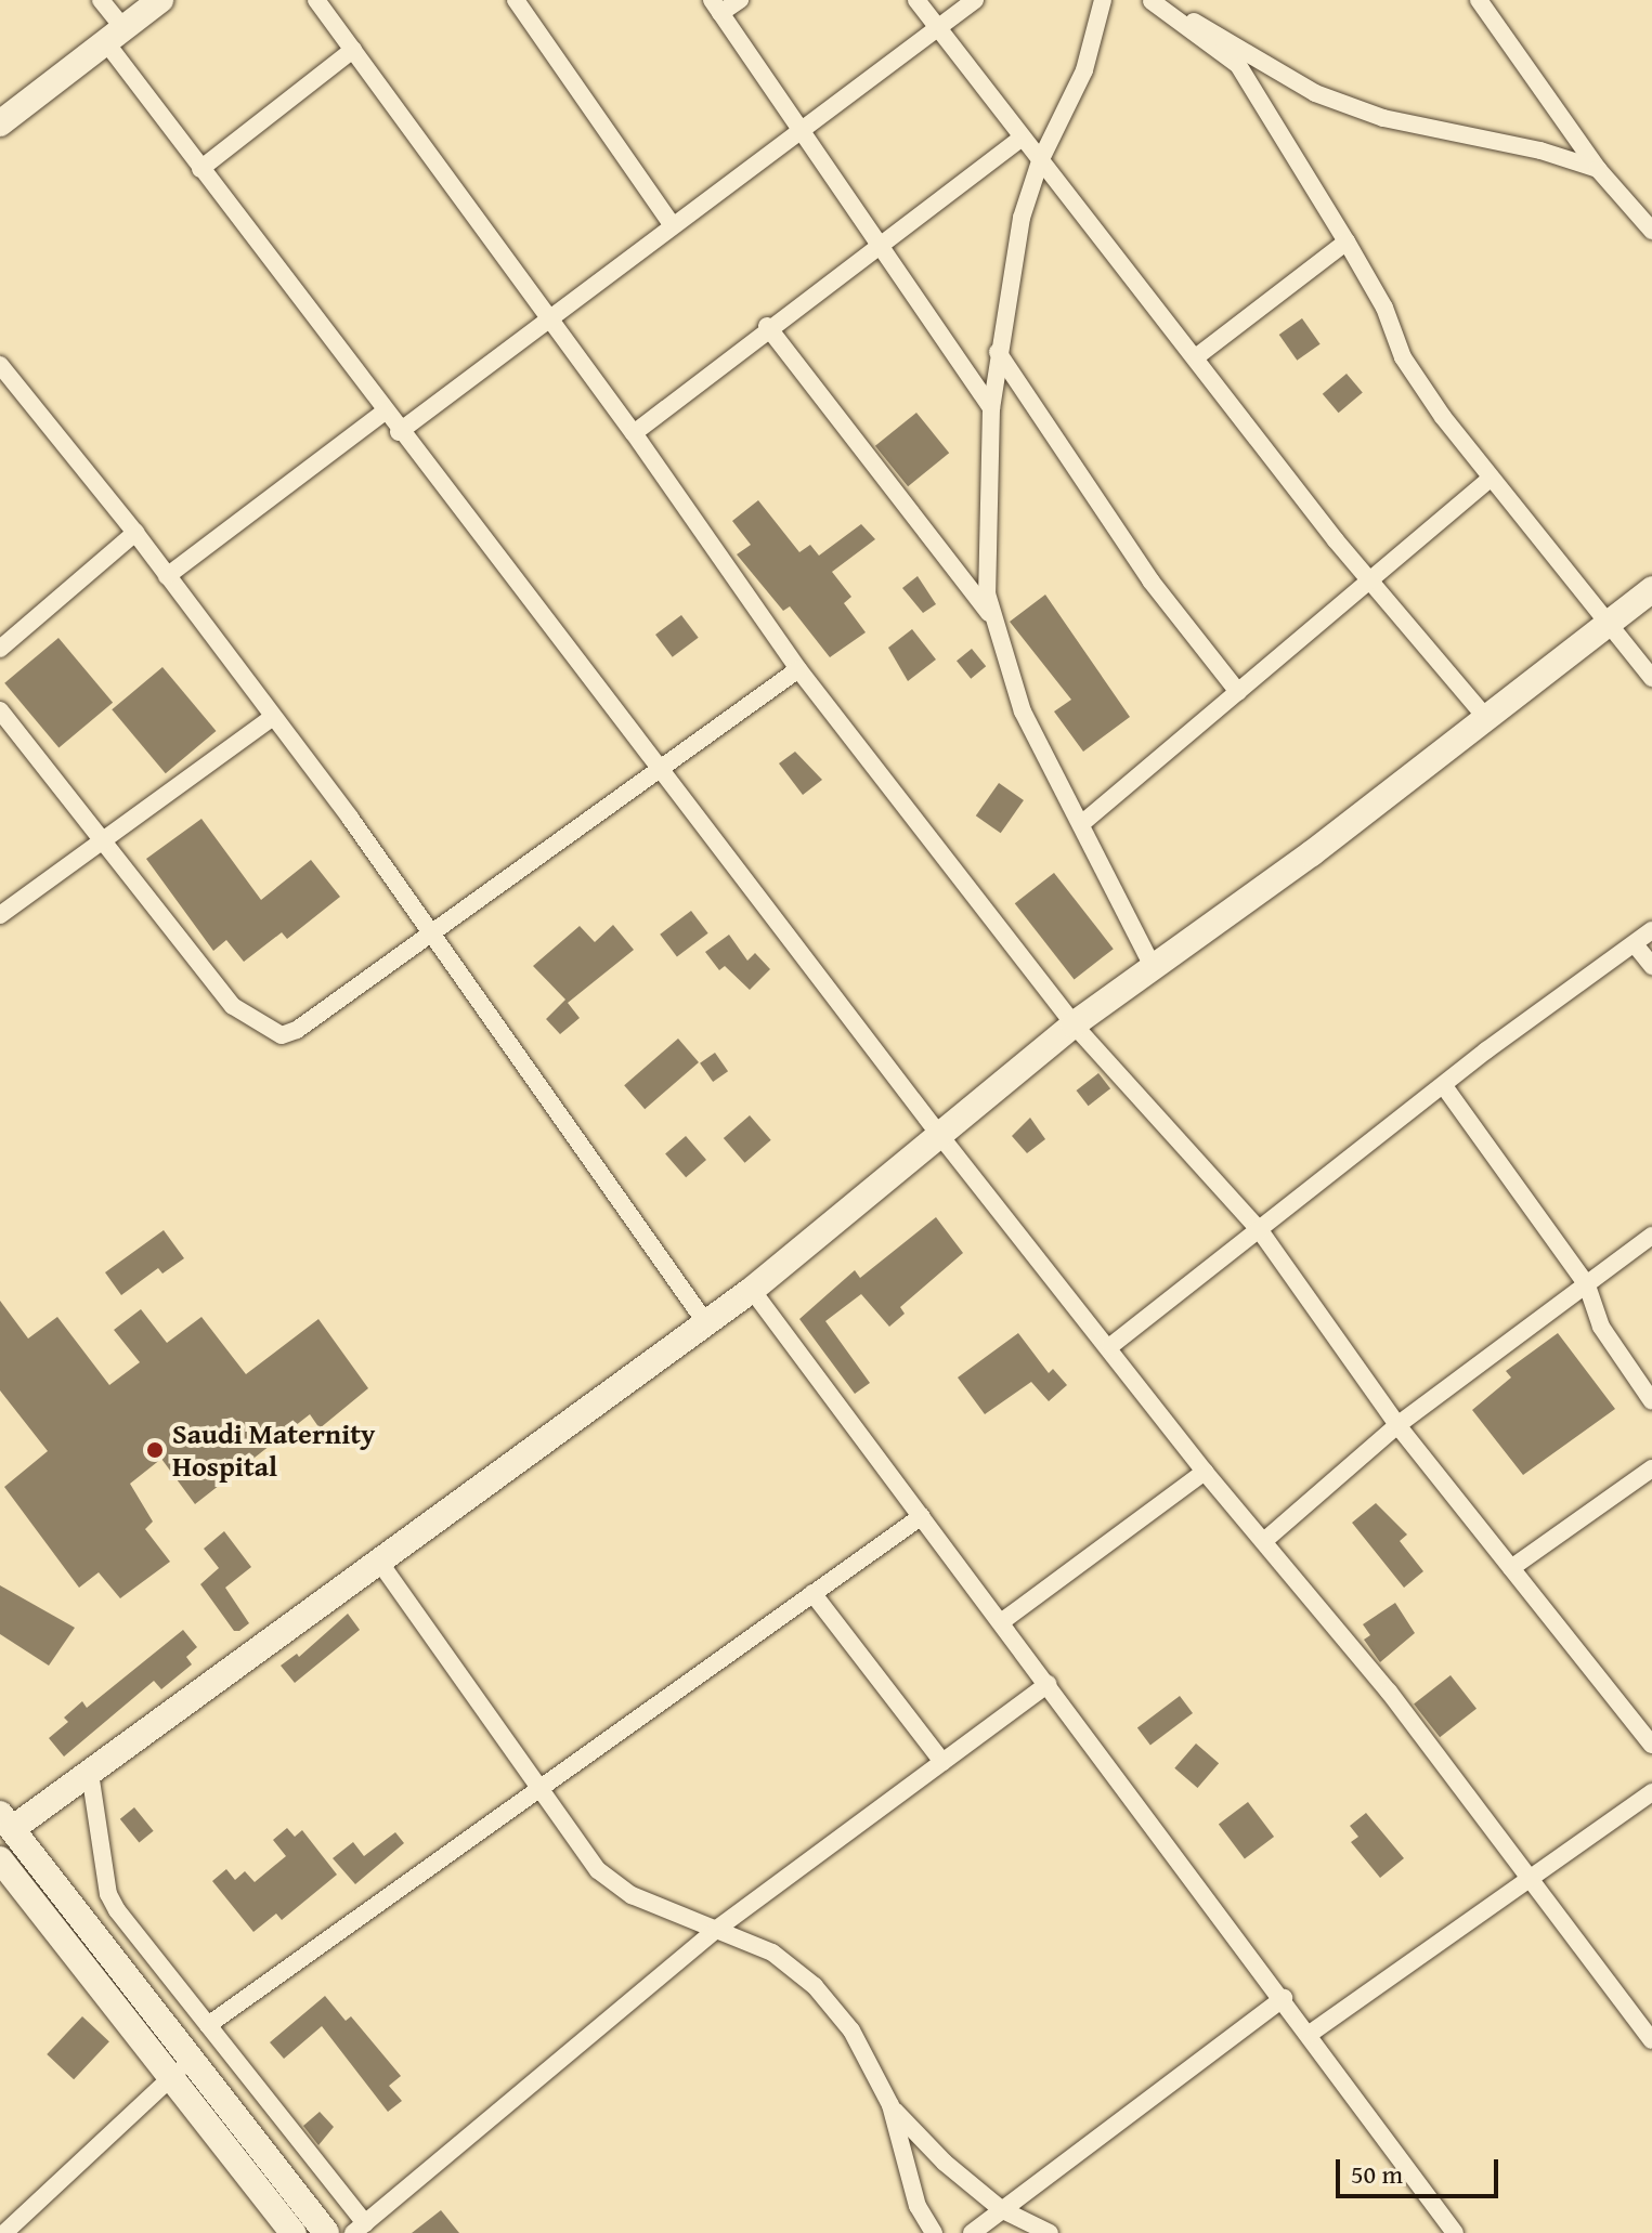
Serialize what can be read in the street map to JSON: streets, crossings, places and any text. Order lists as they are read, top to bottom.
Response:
{
  "places": ["Saudi Maternity Hospital"],
  "scale_bar": "50 m"
}
